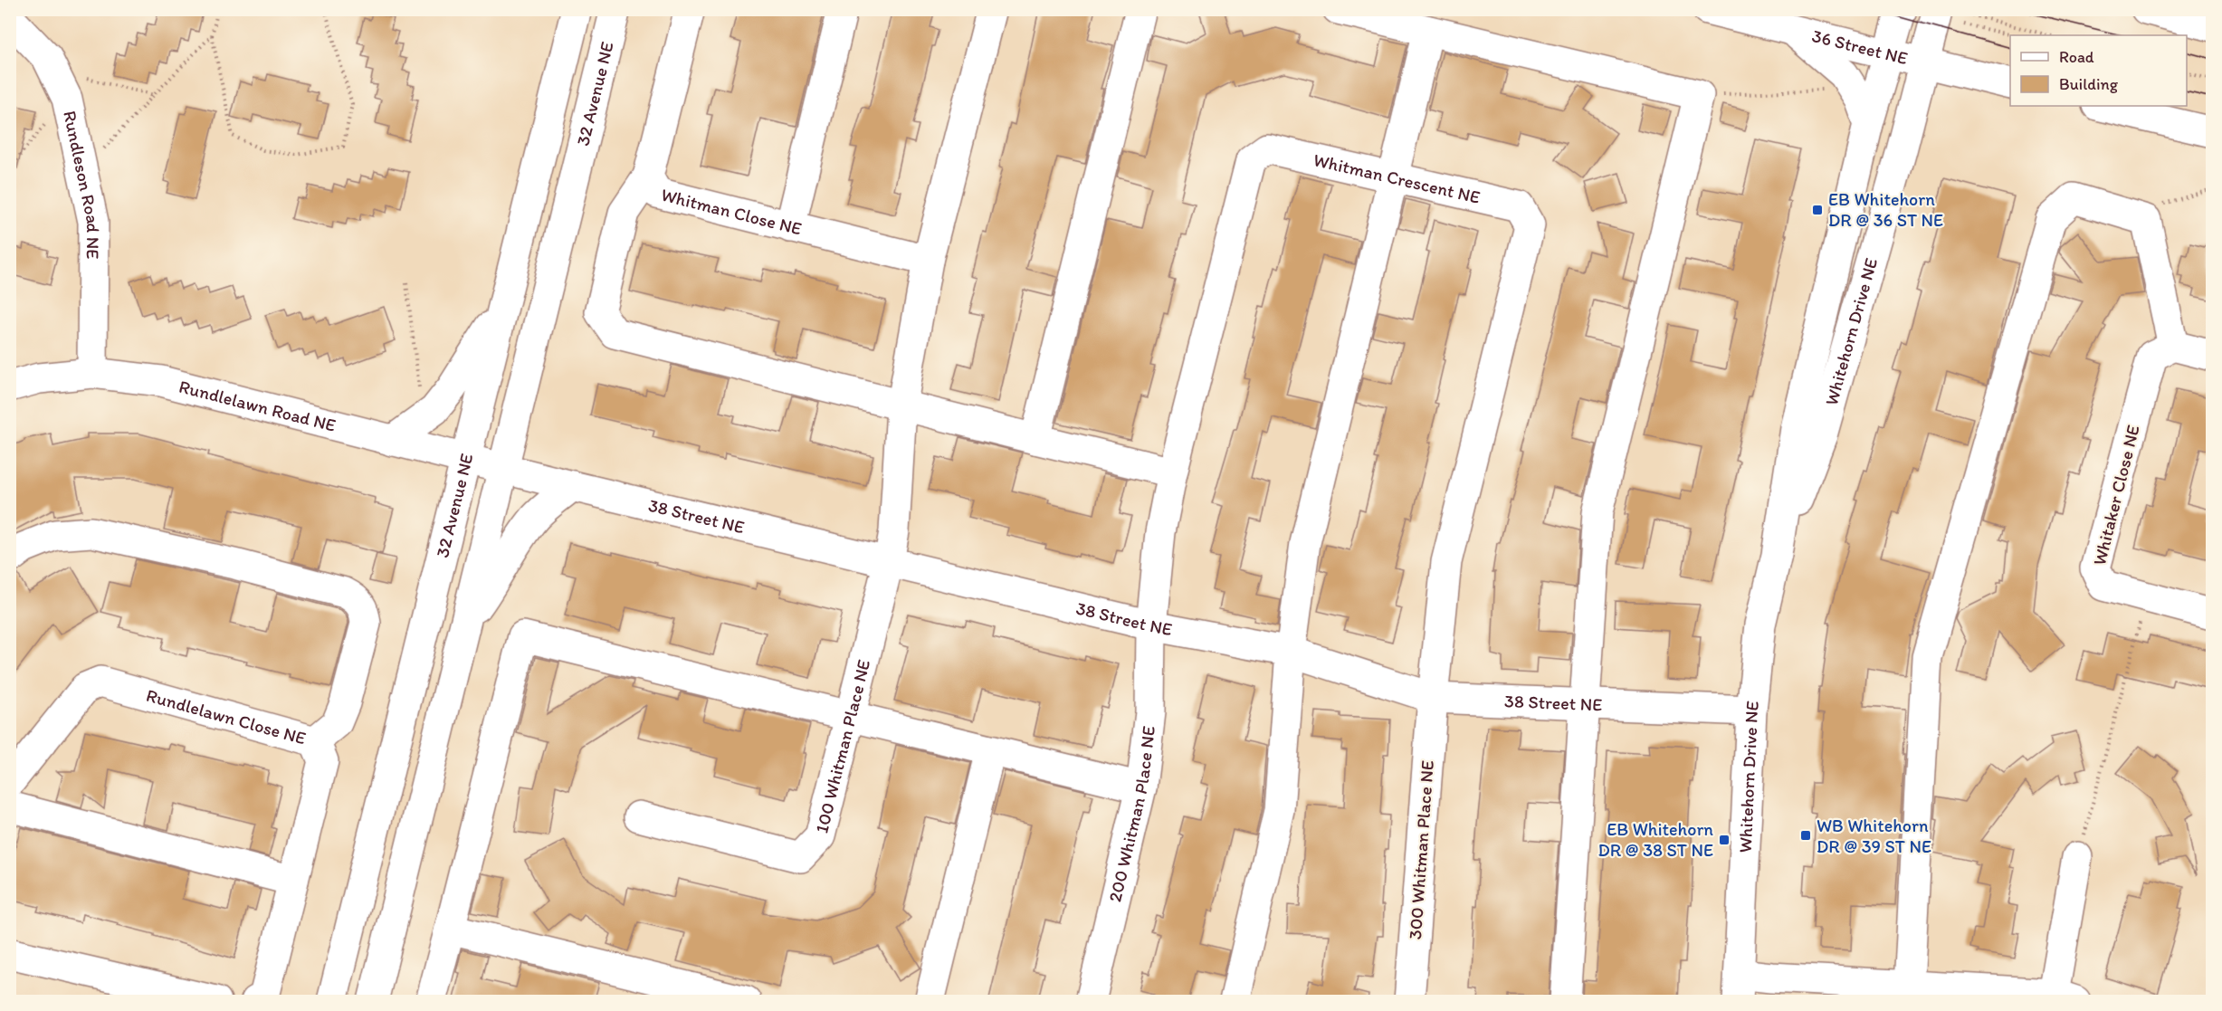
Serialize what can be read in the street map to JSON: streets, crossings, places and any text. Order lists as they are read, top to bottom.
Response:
{
  "streets": {
    "street": [
      "36 Street NE",
      "32 Avenue NE",
      "Whitman Crescent NE",
      "Rundleson Road NE",
      "Whitman Close NE",
      "Whitehorn Drive NE",
      "Rundlelawn Road NE",
      "Whitaker Close NE",
      "38 Street NE",
      "Rundlelawn Close NE",
      "100 Whitman Place NE",
      "200 Whitman Place NE",
      "300 Whitman Place NE"
    ]
  },
  "crossings": [
    ["36 Street NE", "Whitehorn Drive NE"],
    ["32 Avenue NE", "Rundlelawn Road NE"],
    ["32 Avenue NE", "38 Street NE"],
    ["Whitman Crescent NE", "38 Street NE"],
    ["Whitman Crescent NE", "200 Whitman Place NE"],
    ["Whitman Crescent NE", "300 Whitman Place NE"],
    ["Rundleson Road NE", "Rundlelawn Road NE"],
    ["Whitehorn Drive NE", "38 Street NE"],
    ["Rundlelawn Road NE", "38 Street NE"],
    ["38 Street NE", "100 Whitman Place NE"],
    ["38 Street NE", "200 Whitman Place NE"],
    ["38 Street NE", "300 Whitman Place NE"]
  ],
  "places": {
    "transit": ["EB Whitehorn DR @ 36 ST NE", "WB Whitehorn DR @ 39 ST NE", "EB Whitehorn DR @ 38 ST NE"]
  },
  "legend": ["Road", "Building"]
}
